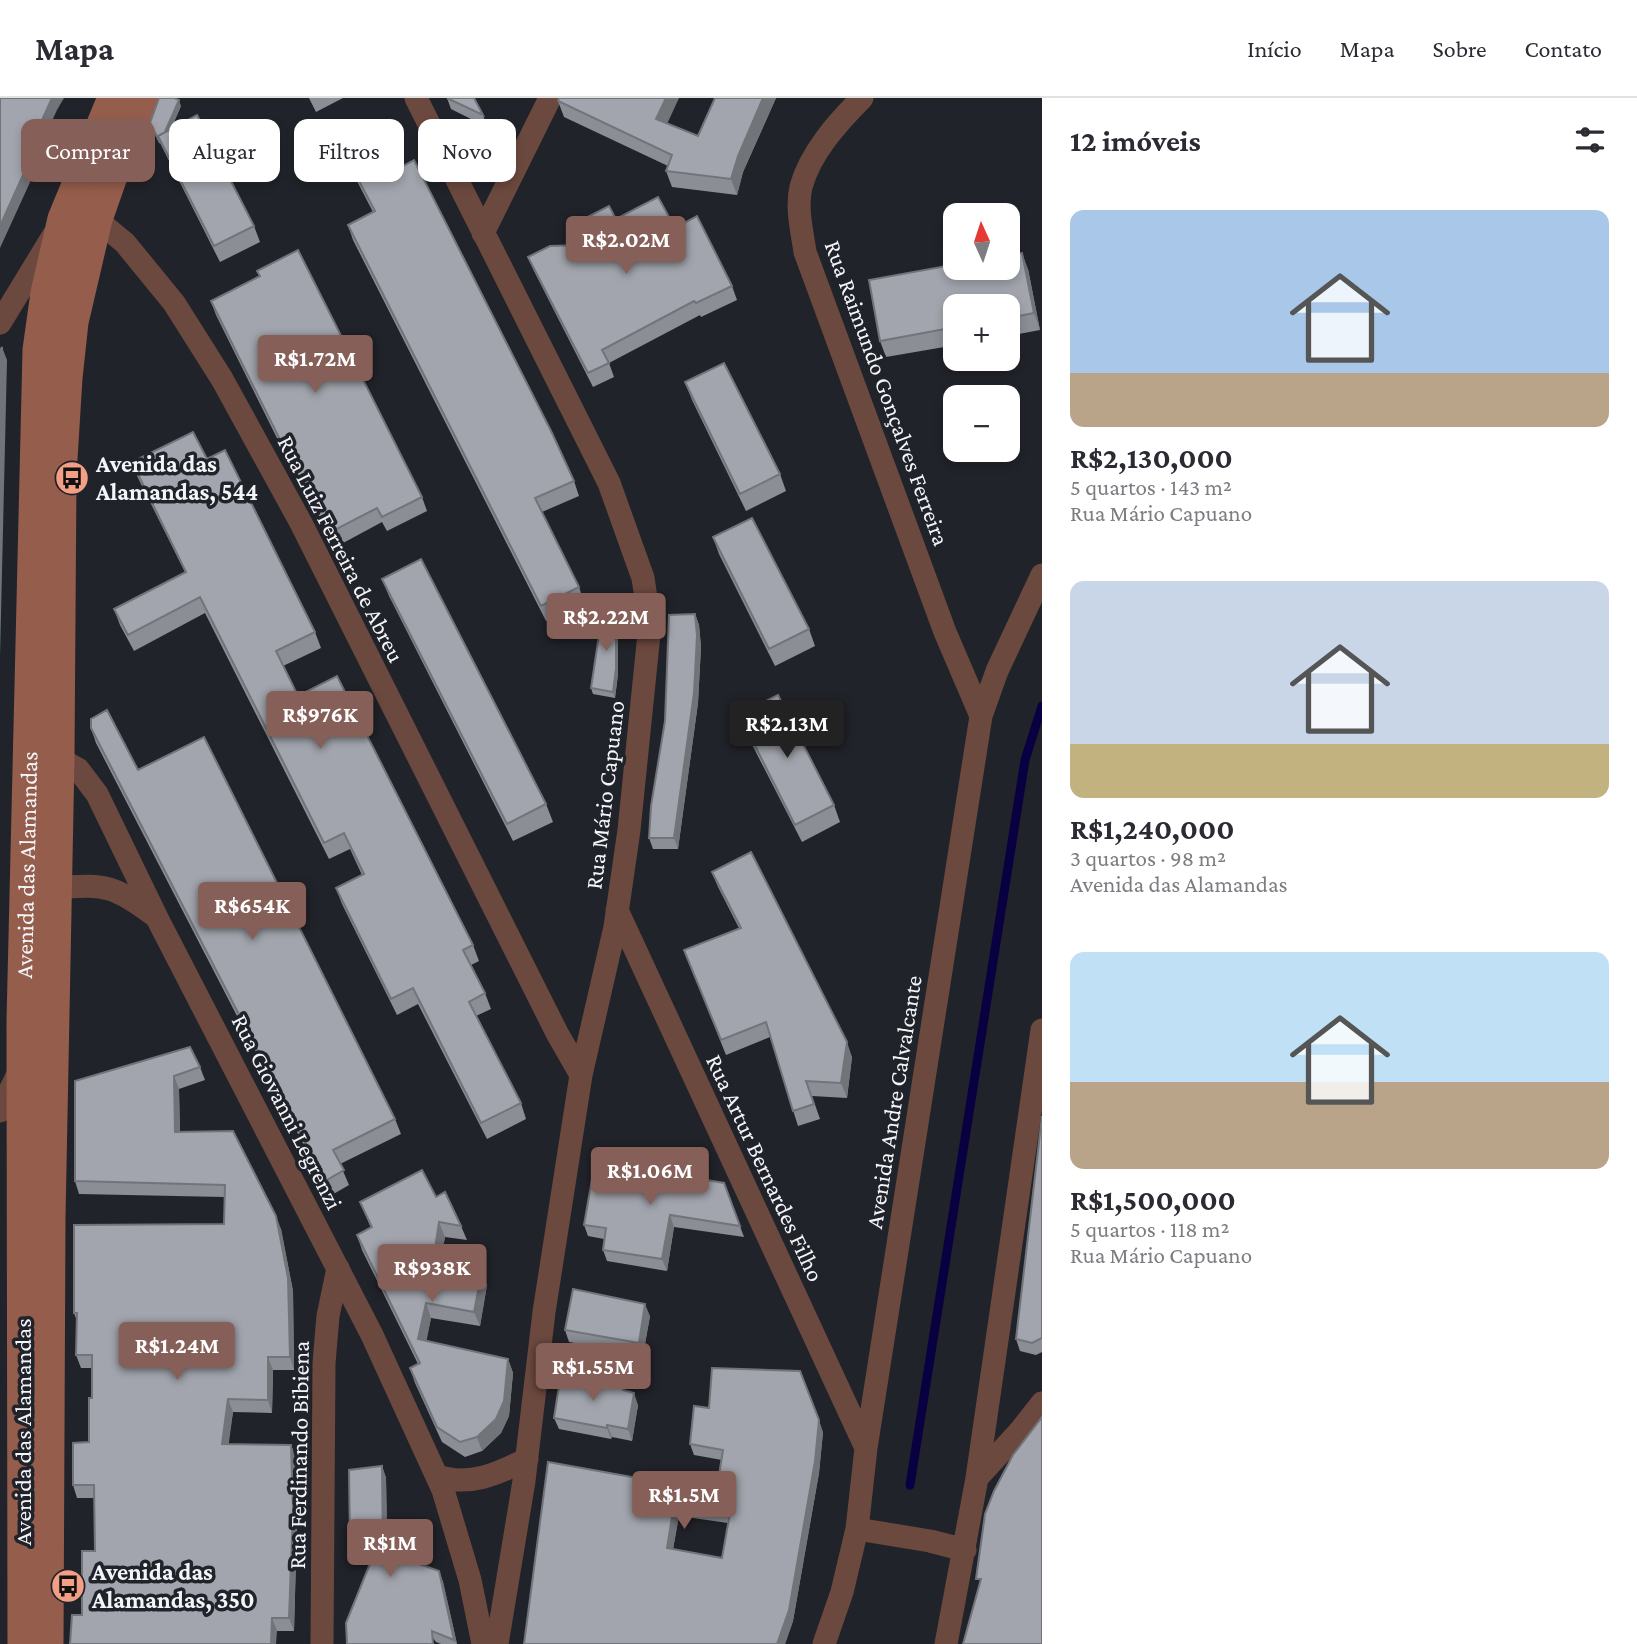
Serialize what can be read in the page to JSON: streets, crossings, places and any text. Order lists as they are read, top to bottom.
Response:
{
  "streets": {
    "street": [
      "Rua Raimundo Gonçalves Ferreira",
      "Rua Luiz Ferreira de Abreu",
      "Rua Mário Capuano",
      "Avenida das Alamandas",
      "Avenida Andre Calvalcante",
      "Rua Giovanni Legrenzi",
      "Rua Artur Bernardes Filho",
      "Rua Ferdinando Bibiena"
    ]
  },
  "crossings": [
    ["Rua Raimundo Gonçalves Ferreira", "Avenida Andre Calvalcante"],
    ["Rua Luiz Ferreira de Abreu", "Rua Mário Capuano"],
    ["Rua Luiz Ferreira de Abreu", "Avenida das Alamandas"],
    ["Rua Mário Capuano", "Rua Artur Bernardes Filho"],
    ["Avenida das Alamandas", "Rua Giovanni Legrenzi"],
    ["Avenida Andre Calvalcante", "Rua Artur Bernardes Filho"],
    ["Rua Giovanni Legrenzi", "Rua Ferdinando Bibiena"]
  ],
  "places": {
    "bus stop": ["Avenida das Alamandas, 544", "Avenida das Alamandas, 350"]
  },
  "north": "top",
  "page": {
    "header": "Mapa",
    "nav": [
      "Início",
      "Mapa",
      "Sobre",
      "Contato"
    ],
    "heading": "12 imóveis",
    "chip": [
      "Comprar",
      "Alugar",
      "Filtros",
      "Novo"
    ],
    "list": [
      {
        "name": "R$2,130,000",
        "note": "5 quartos · 143 m² · Rua Mário Capuano"
      },
      {
        "name": "R$1,240,000",
        "note": "3 quartos · 98 m² · Avenida das Alamandas"
      },
      {
        "name": "R$1,500,000",
        "note": "5 quartos · 118 m² · Rua Mário Capuano"
      }
    ],
    "map_buttons": ["+", "−"],
    "price": [
      "R$2.02M",
      "R$1.72M",
      "R$2.22M",
      "R$976K",
      "R$2.13M",
      "R$654K",
      "R$1.06M",
      "R$938K",
      "R$1.24M",
      "R$1.55M",
      "R$1.5M",
      "R$1M"
    ]
  }
}
